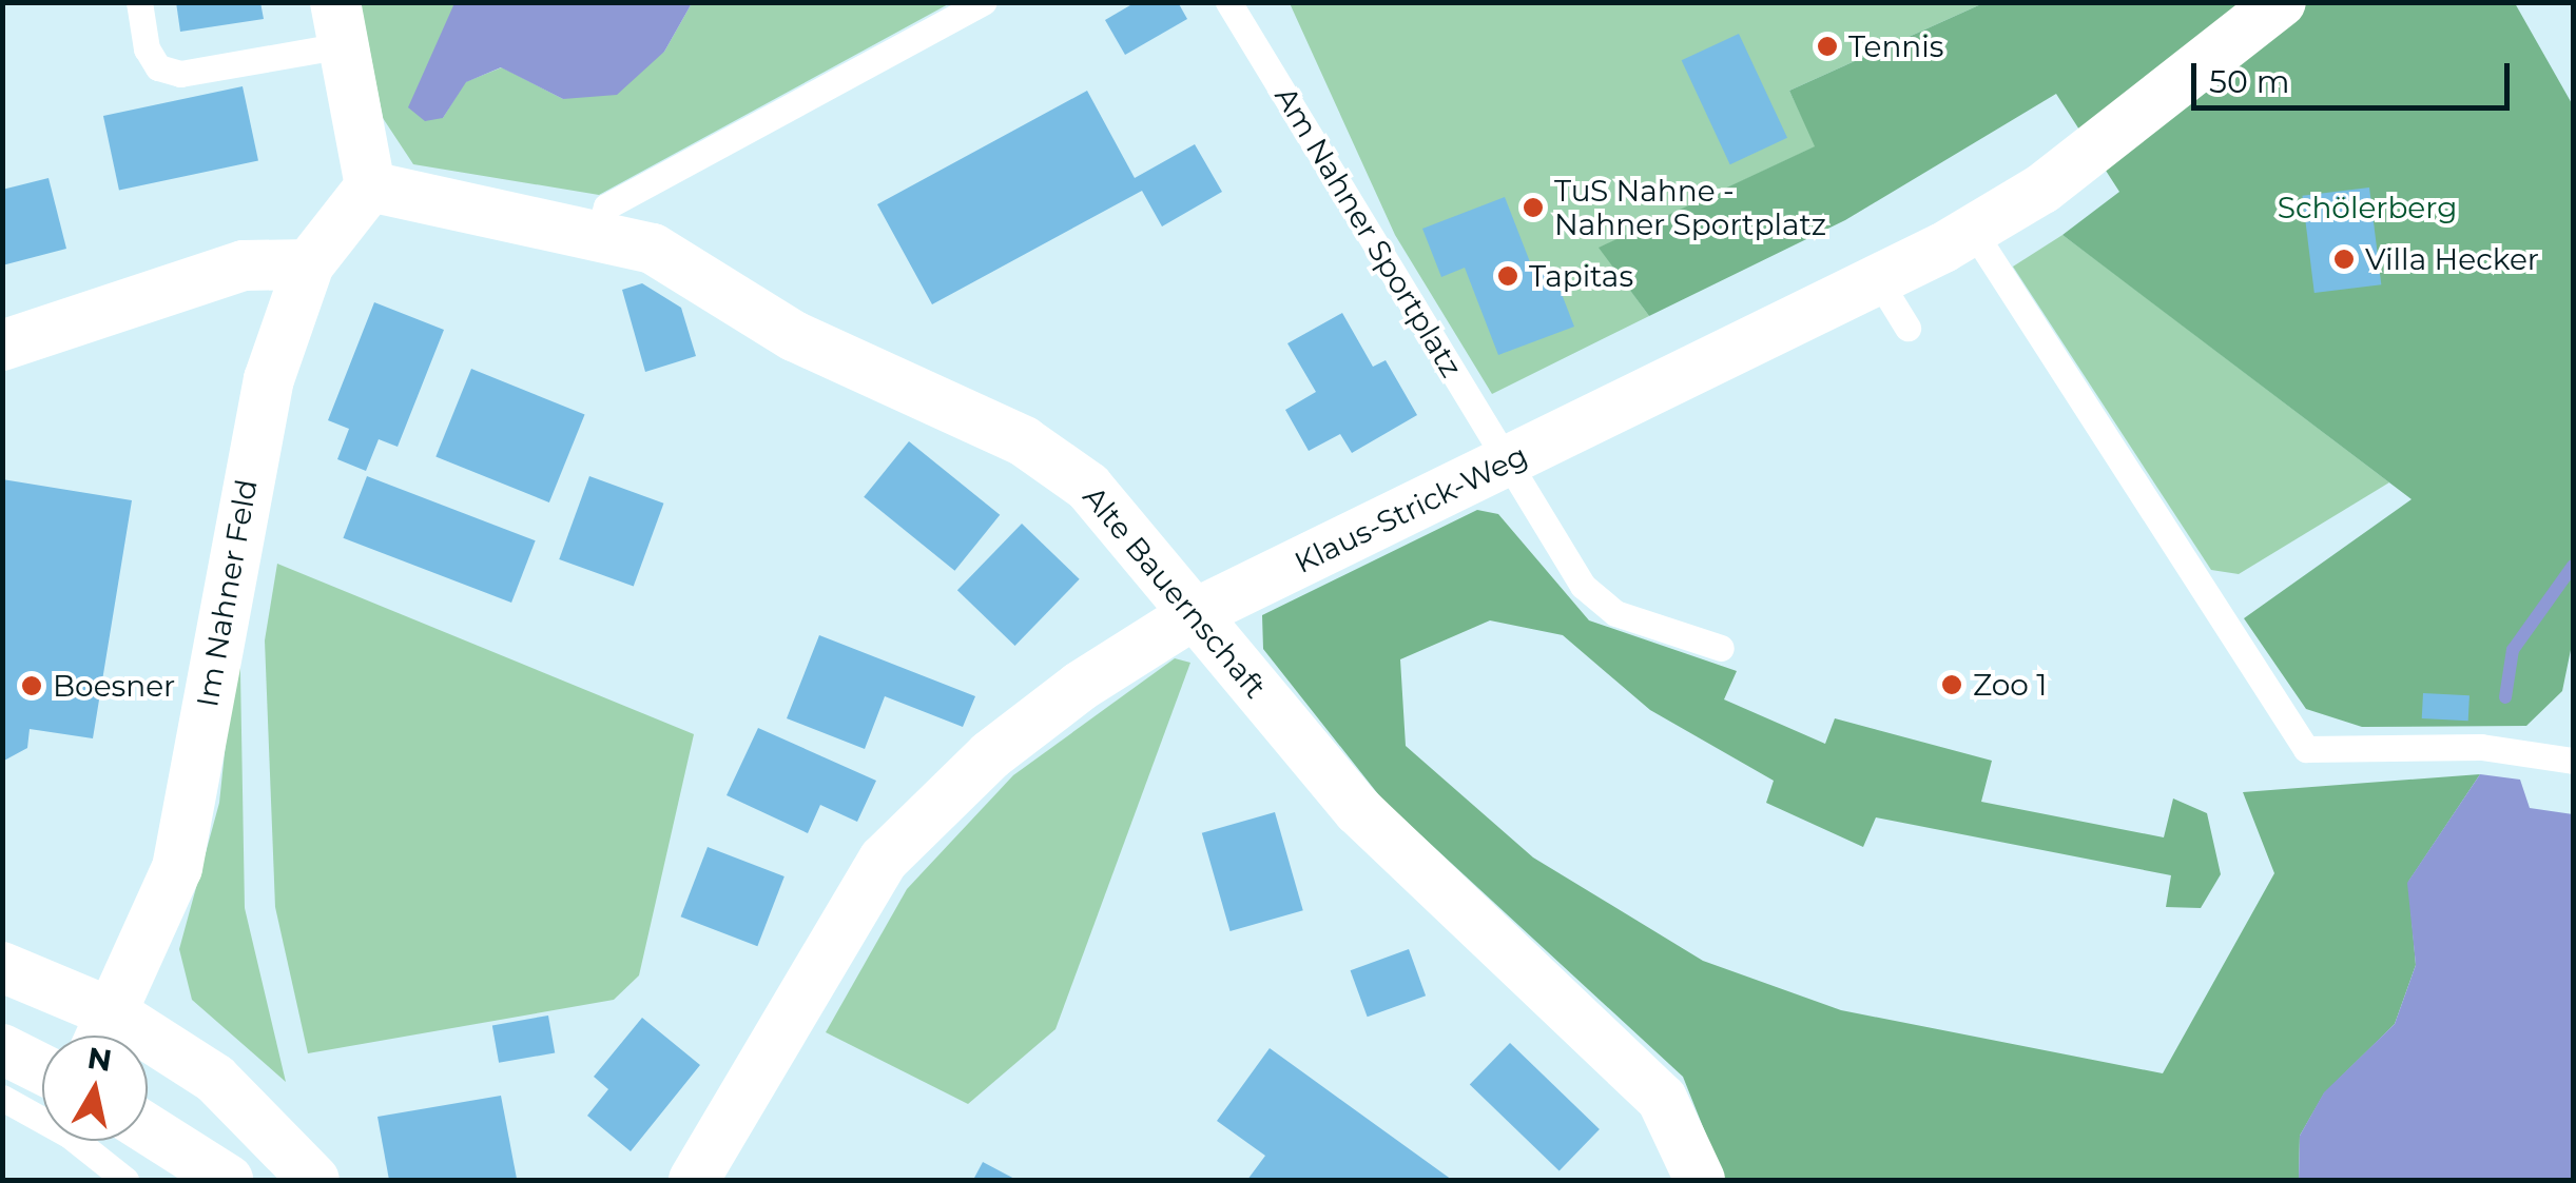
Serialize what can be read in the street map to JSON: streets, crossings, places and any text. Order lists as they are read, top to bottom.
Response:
{
  "streets": {
    "street": ["Klaus-Strick-Weg", "Alte Bauernschaft", "Im Nahner Feld"],
    "lane": ["Am Nahner Sportplatz"]
  },
  "crossings": [
    ["Am Nahner Sportplatz", "Klaus-Strick-Weg"],
    ["Klaus-Strick-Weg", "Alte Bauernschaft"],
    ["Alte Bauernschaft", "Im Nahner Feld"]
  ],
  "parks": ["Schölerberg"],
  "places": [
    "Tennis",
    "TuS Nahne - Nahner Sportplatz",
    "Villa Hecker",
    "Tapitas",
    "Zoo 1",
    "Boesner"
  ],
  "scale_bar": "50 m",
  "north": "top"
}
